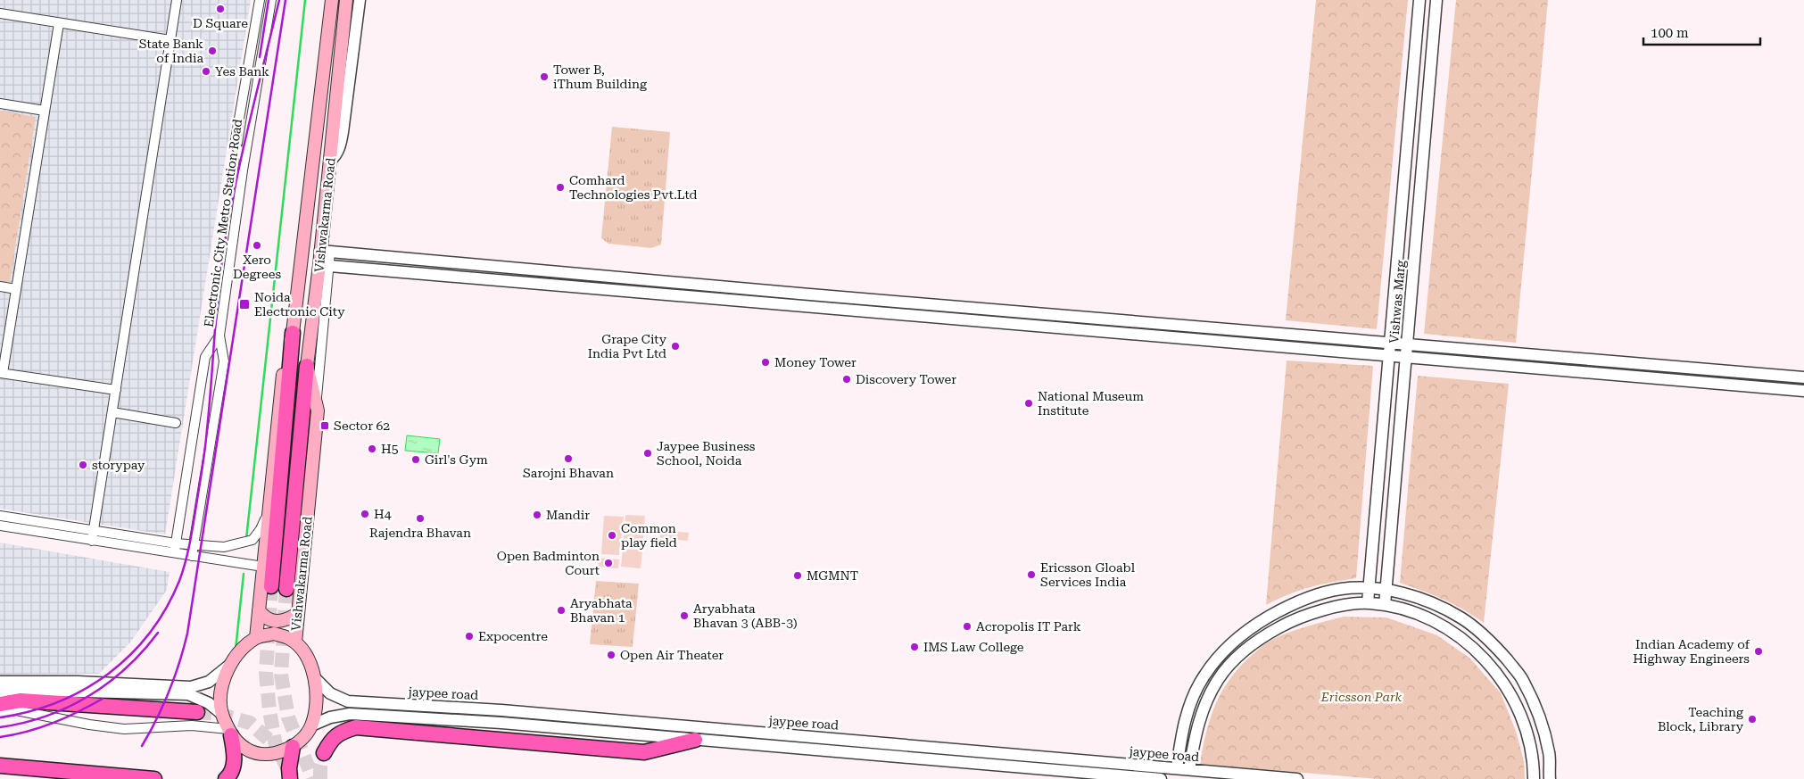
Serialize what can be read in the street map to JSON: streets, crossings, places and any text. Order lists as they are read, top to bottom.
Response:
{
  "streets": {
    "main road": ["Vishwakarma Road"],
    "street": ["Electronic City Metro Station Road", "Vishwas Marg", "jaypee road"]
  },
  "crossings": [
    ["Vishwakarma Road", "jaypee road"]
  ],
  "parks": ["Ericsson Park"],
  "places": {
    "other": [
      "D Square",
      "State Bank of India",
      "Yes Bank",
      "Tower B, iThum Building",
      "Comhard Technologies Pvt.Ltd",
      "Xero Degrees",
      "Grape City India Pvt Ltd",
      "Money Tower",
      "Discovery Tower",
      "National Museum Institute",
      "H5",
      "Jaypee Business School, Noida",
      "Sarojni Bhavan",
      "Girl's Gym",
      "storypay",
      "H4",
      "Mandir",
      "Rajendra Bhavan",
      "Common play field",
      "Open Badminton Court",
      "Ericsson Gloabl Services India",
      "MGMNT",
      "Aryabhata Bhavan 1",
      "Aryabhata Bhavan 3 (ABB-3)",
      "Acropolis IT Park",
      "Expocentre",
      "IMS Law College",
      "Indian Academy of Highway Engineers",
      "Open Air Theater",
      "Teaching Block, Library"
    ],
    "transit": ["Noida Electronic City", "Sector 62"]
  },
  "scale_bar": "100 m"
}
